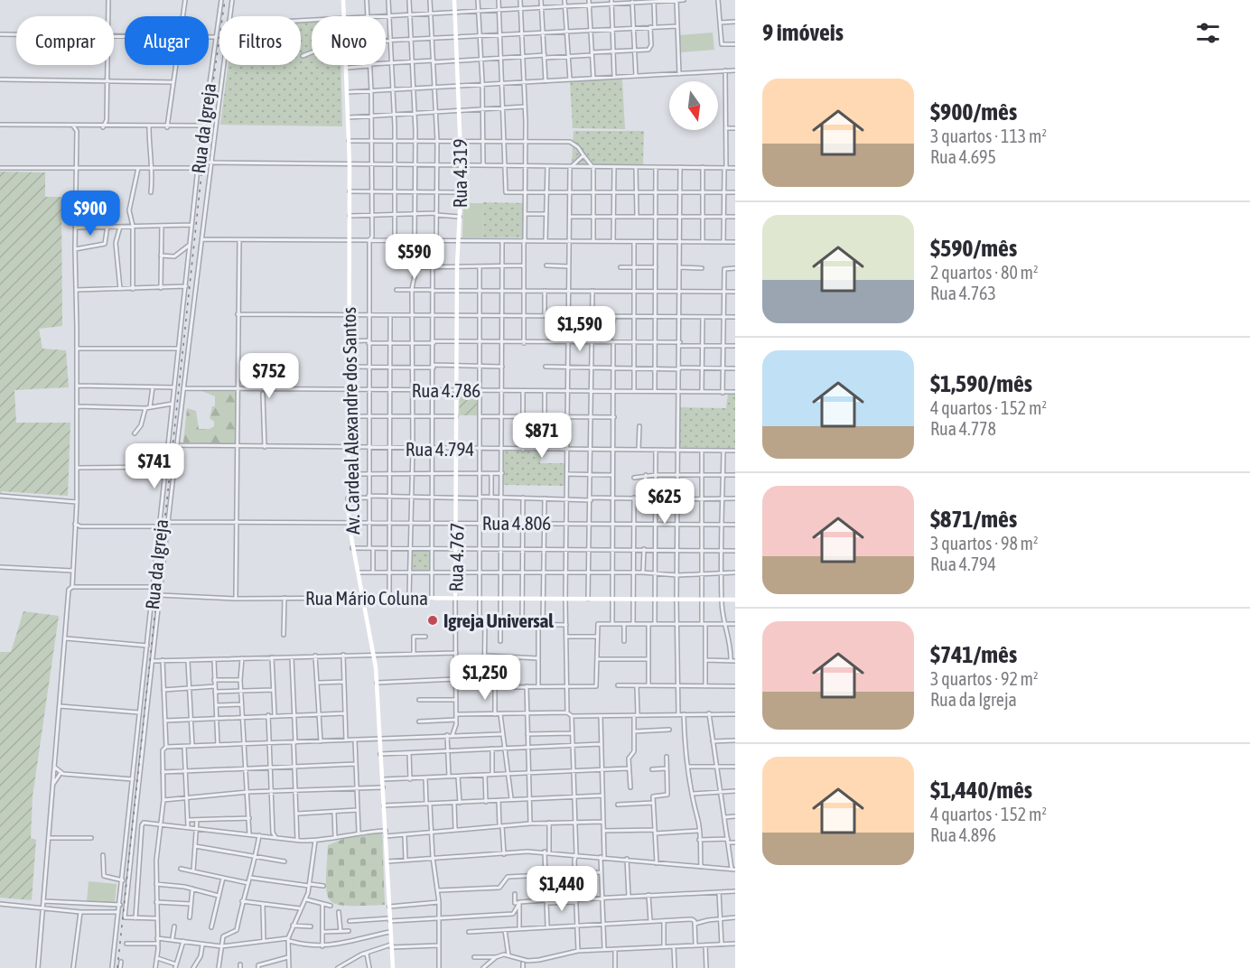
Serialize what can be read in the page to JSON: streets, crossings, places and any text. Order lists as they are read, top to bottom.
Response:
{
  "streets": {
    "main road": [
      "Rua 4.319",
      "Av. Cardeal Alexandre dos Santos",
      "Rua 4.767",
      "Rua Mário Coluna"
    ],
    "street": [
      "Rua da Igreja",
      "Rua 4.786",
      "Rua 4.794",
      "Rua 4.806"
    ]
  },
  "crossings": [
    ["Rua da Igreja", "Rua 4.786"],
    ["Rua da Igreja", "Rua 4.794"],
    ["Rua da Igreja", "Rua 4.806"],
    ["Rua da Igreja", "Rua Mário Coluna"],
    ["Rua 4.319", "Rua 4.786"],
    ["Rua 4.319", "Rua 4.767"],
    ["Rua 4.786", "Av. Cardeal Alexandre dos Santos"],
    ["Av. Cardeal Alexandre dos Santos", "Rua 4.794"],
    ["Av. Cardeal Alexandre dos Santos", "Rua 4.806"],
    ["Av. Cardeal Alexandre dos Santos", "Rua Mário Coluna"],
    ["Rua 4.794", "Rua 4.767"],
    ["Rua 4.806", "Rua 4.767"],
    ["Rua 4.767", "Rua Mário Coluna"]
  ],
  "places": ["Igreja Universal"],
  "north": "bottom",
  "page": {
    "heading": "9 imóveis",
    "chip": [
      "Comprar",
      "Alugar",
      "Filtros",
      "Novo"
    ],
    "list": [
      {
        "name": "$900/mês",
        "note": "3 quartos · 113 m² · Rua 4.695"
      },
      {
        "name": "$590/mês",
        "note": "2 quartos · 80 m² · Rua 4.763"
      },
      {
        "name": "$1,590/mês",
        "note": "4 quartos · 152 m² · Rua 4.778"
      },
      {
        "name": "$871/mês",
        "note": "3 quartos · 98 m² · Rua 4.794"
      },
      {
        "name": "$741/mês",
        "note": "3 quartos · 92 m² · Rua da Igreja"
      },
      {
        "name": "$1,440/mês",
        "note": "4 quartos · 152 m² · Rua 4.896"
      }
    ],
    "price": [
      "$900",
      "$590",
      "$1,590",
      "$752",
      "$871",
      "$741",
      "$625",
      "$1,250",
      "$1,440"
    ]
  }
}
